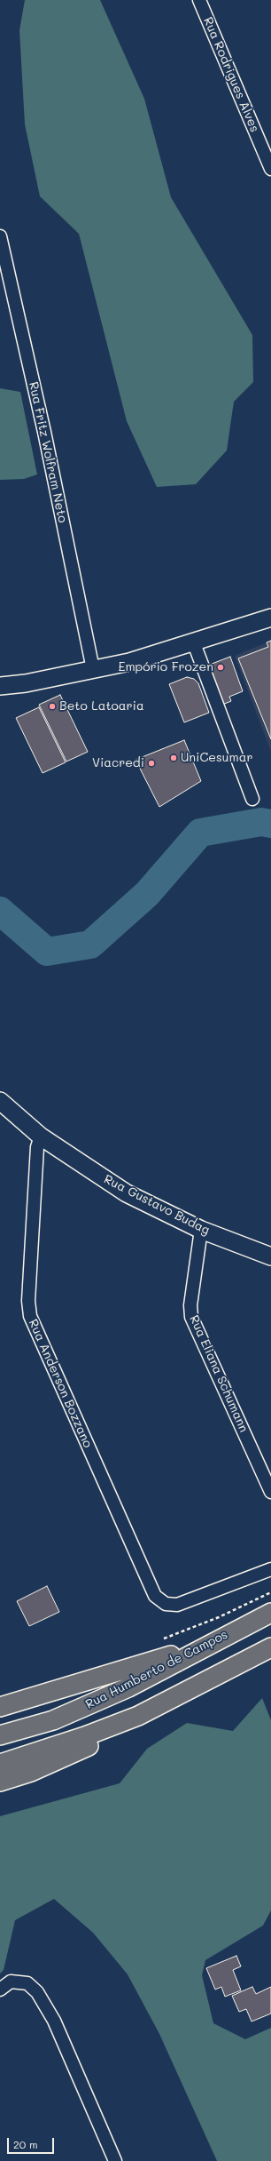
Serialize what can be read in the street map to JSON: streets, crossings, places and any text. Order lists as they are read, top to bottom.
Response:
{
  "streets": {
    "main road": ["Rua Humberto de Campos"],
    "street": [
      "Rua Rodrigues Alves",
      "Rua Fritz Wolfram Neto",
      "Rua Gustavo Budag",
      "Rua Eliana Schumann",
      "Rua Anderson Bozzano"
    ]
  },
  "crossings": [
    ["Rua Gustavo Budag", "Rua Eliana Schumann"],
    ["Rua Gustavo Budag", "Rua Anderson Bozzano"]
  ],
  "places": [
    "Empório Frozen",
    "Beto Latoaria",
    "UniCesumar",
    "Viacredi"
  ],
  "scale_bar": "20 m"
}
